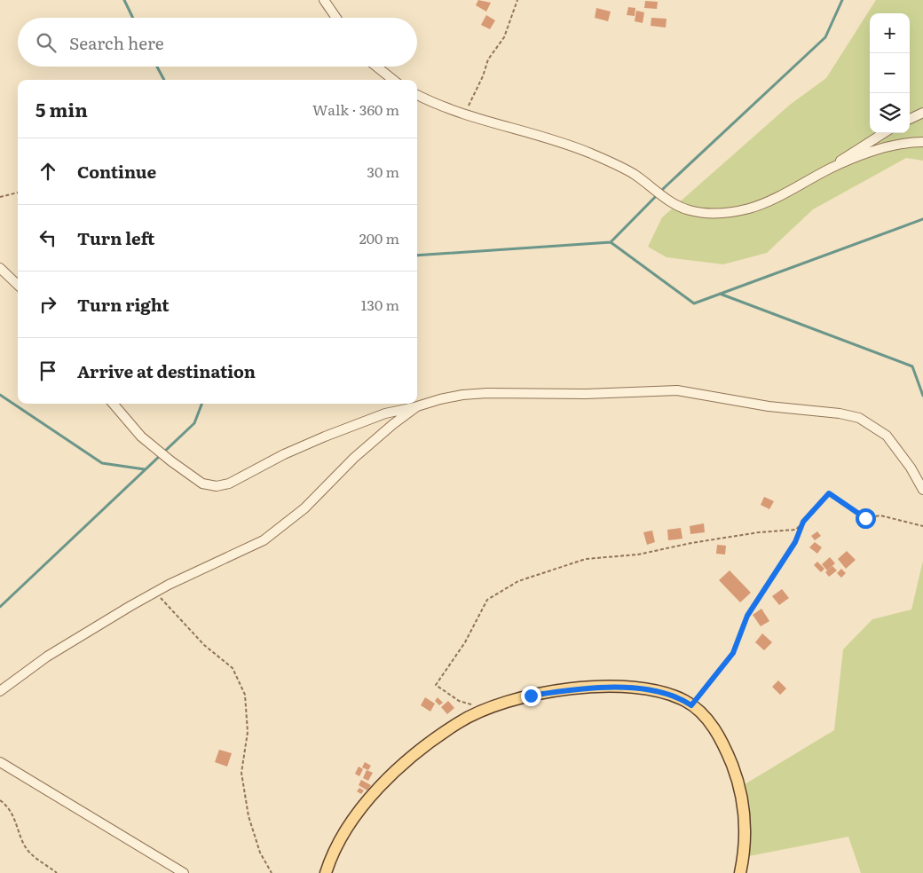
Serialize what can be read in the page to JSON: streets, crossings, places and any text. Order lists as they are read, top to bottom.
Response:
{
  "page": {
    "map_buttons": ["+", "−"],
    "search": "Search here",
    "heading": ["5 min", "Walk · 360 m"],
    "list": [
      ["Continue", "30 m"],
      ["Turn left", "200 m"],
      ["Turn right", "130 m"],
      "Arrive at destination"
    ]
  }
}
